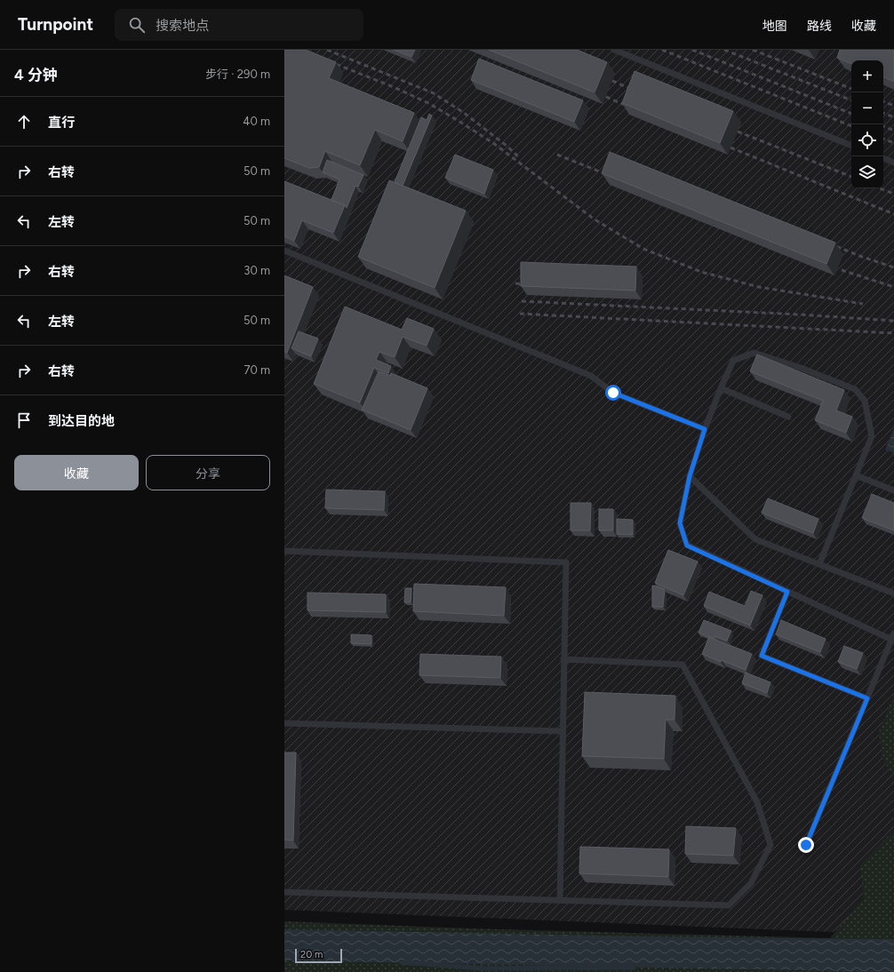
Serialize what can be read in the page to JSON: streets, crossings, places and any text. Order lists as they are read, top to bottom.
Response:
{
  "scale_bar": "20 m",
  "page": {
    "header": "Turnpoint",
    "search": "搜索地点",
    "nav": ["地图", "路线", "收藏"],
    "heading": ["4 分钟", "步行 · 290 m"],
    "map_buttons": ["+", "−"],
    "list": [
      ["直行", "40 m"],
      ["右转", "50 m"],
      ["左转", "50 m"],
      ["右转", "30 m"],
      ["左转", "50 m"],
      ["右转", "70 m"],
      "到达目的地"
    ],
    "buttons": ["收藏", "分享"],
    "scale": "20 m"
  }
}
